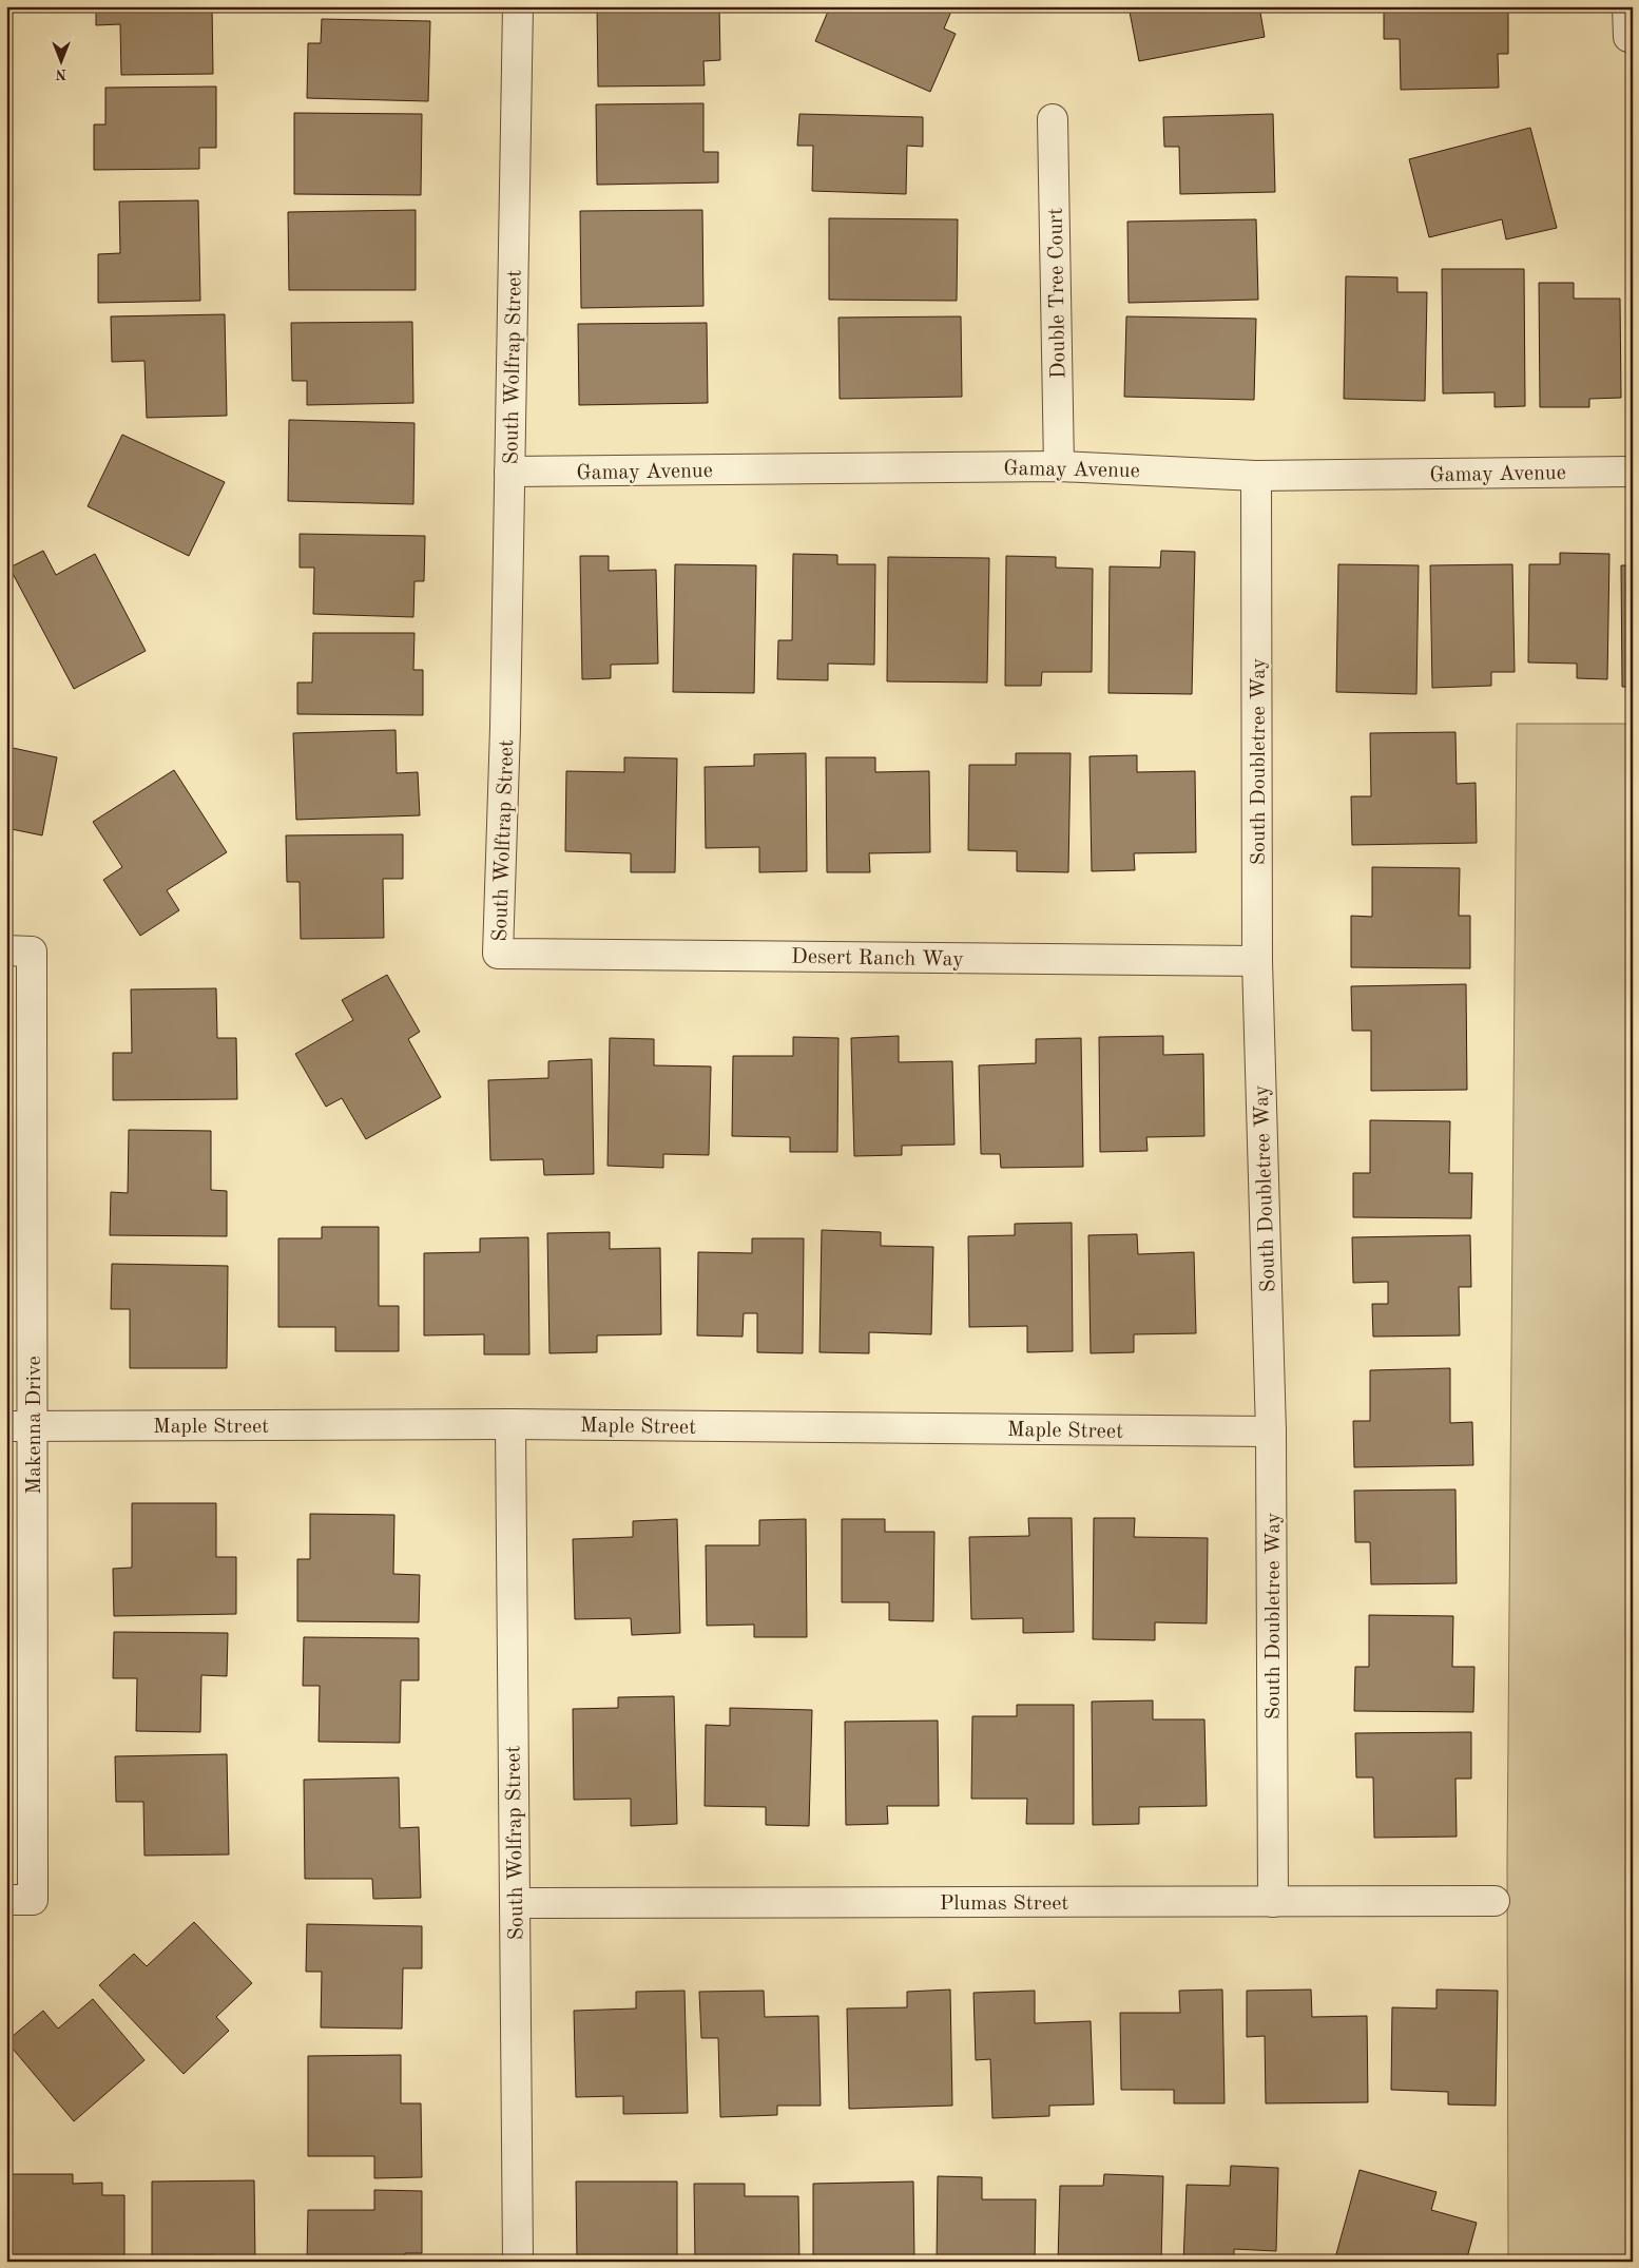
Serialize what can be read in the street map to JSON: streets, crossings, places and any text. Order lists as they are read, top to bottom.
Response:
{
  "streets": {
    "street": [
      "Double Tree Court",
      "South Wolfrap Street",
      "Gamay Avenue",
      "South Doubletree Way",
      "South Wolftrap Street",
      "Desert Ranch Way",
      "Makenna Drive",
      "Maple Street",
      "Plumas Street"
    ]
  },
  "crossings": [
    ["Double Tree Court", "Gamay Avenue"],
    ["South Wolfrap Street", "Gamay Avenue"],
    ["South Wolfrap Street", "South Wolftrap Street"],
    ["South Wolfrap Street", "Maple Street"],
    ["South Wolfrap Street", "Plumas Street"],
    ["Gamay Avenue", "South Doubletree Way"],
    ["South Doubletree Way", "Desert Ranch Way"],
    ["South Doubletree Way", "Maple Street"],
    ["South Doubletree Way", "Plumas Street"],
    ["South Wolftrap Street", "Desert Ranch Way"],
    ["Makenna Drive", "Maple Street"]
  ],
  "north": "bottom"
}
